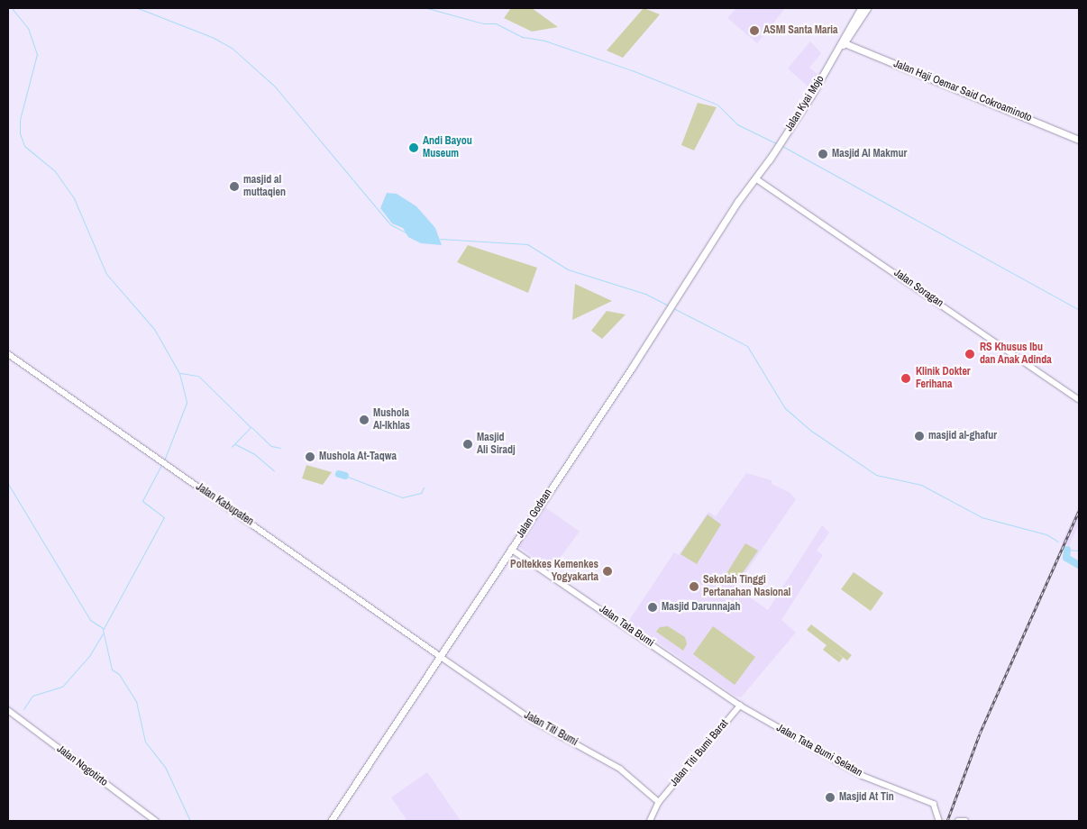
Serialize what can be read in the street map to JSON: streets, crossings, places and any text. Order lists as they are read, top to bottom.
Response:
{
  "streets": {
    "main road": [
      "Jalan Haji Oemar Said Cokroaminoto",
      "Jalan Kyai Mojo",
      "Jalan Kabupaten",
      "Jalan Godean"
    ],
    "street": [
      "Jalan Soragan",
      "Jalan Tata Bumi",
      "Jalan Titi Bumi",
      "Jalan Tata Bumi Selatan",
      "Jalan Titi Bumi Barat",
      "Jalan Nogotirto"
    ]
  },
  "crossings": [
    ["Jalan Haji Oemar Said Cokroaminoto", "Jalan Kyai Mojo"],
    ["Jalan Kyai Mojo", "Jalan Godean"],
    ["Jalan Soragan", "Jalan Godean"],
    ["Jalan Kabupaten", "Jalan Godean"],
    ["Jalan Kabupaten", "Jalan Titi Bumi"],
    ["Jalan Godean", "Jalan Tata Bumi"],
    ["Jalan Godean", "Jalan Titi Bumi"],
    ["Jalan Tata Bumi", "Jalan Tata Bumi Selatan"],
    ["Jalan Tata Bumi", "Jalan Titi Bumi Barat"],
    ["Jalan Titi Bumi", "Jalan Titi Bumi Barat"],
    ["Jalan Tata Bumi Selatan", "Jalan Titi Bumi Barat"]
  ],
  "places": [
    "ASMI Santa Maria",
    "Andi Bayou Museum",
    "Masjid Al Makmur",
    "masjid al muttaqien",
    "RS Khusus Ibu dan Anak Adinda",
    "Klinik Dokter Ferihana",
    "Mushola Al-Ikhlas",
    "masjid al-ghafur",
    "Masjid Ali Siradj",
    "Mushola At-Taqwa",
    "Poltekkes Kemenkes Yogyakarta",
    "Sekolah Tinggi Pertanahan Nasional",
    "Masjid Darunnajah",
    "Masjid At Tin"
  ]
}
